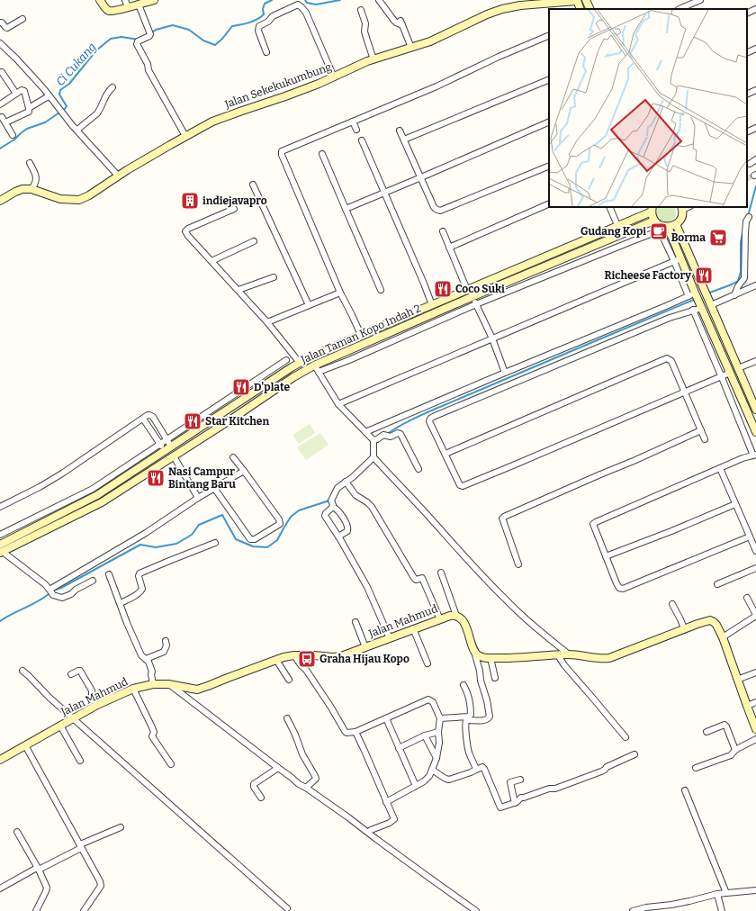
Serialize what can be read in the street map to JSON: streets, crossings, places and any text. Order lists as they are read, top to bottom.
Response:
{
  "streets": {
    "main road": ["Jalan Sekekukumbung", "Jalan Taman Kopo Indah 2", "Jalan Mahmud"]
  },
  "water": ["Ci Cukang"],
  "places": {
    "building": ["indiejavapro"],
    "cafe": ["Gudang Kopi"],
    "supermarket": ["Borma"],
    "restaurant": [
      "Richeese Factory",
      "Coco Suki",
      "D'plate",
      "Star Kitchen",
      "Nasi Campur Bintang Baru"
    ],
    "bus stop": ["Graha Hijau Kopo"]
  }
}
